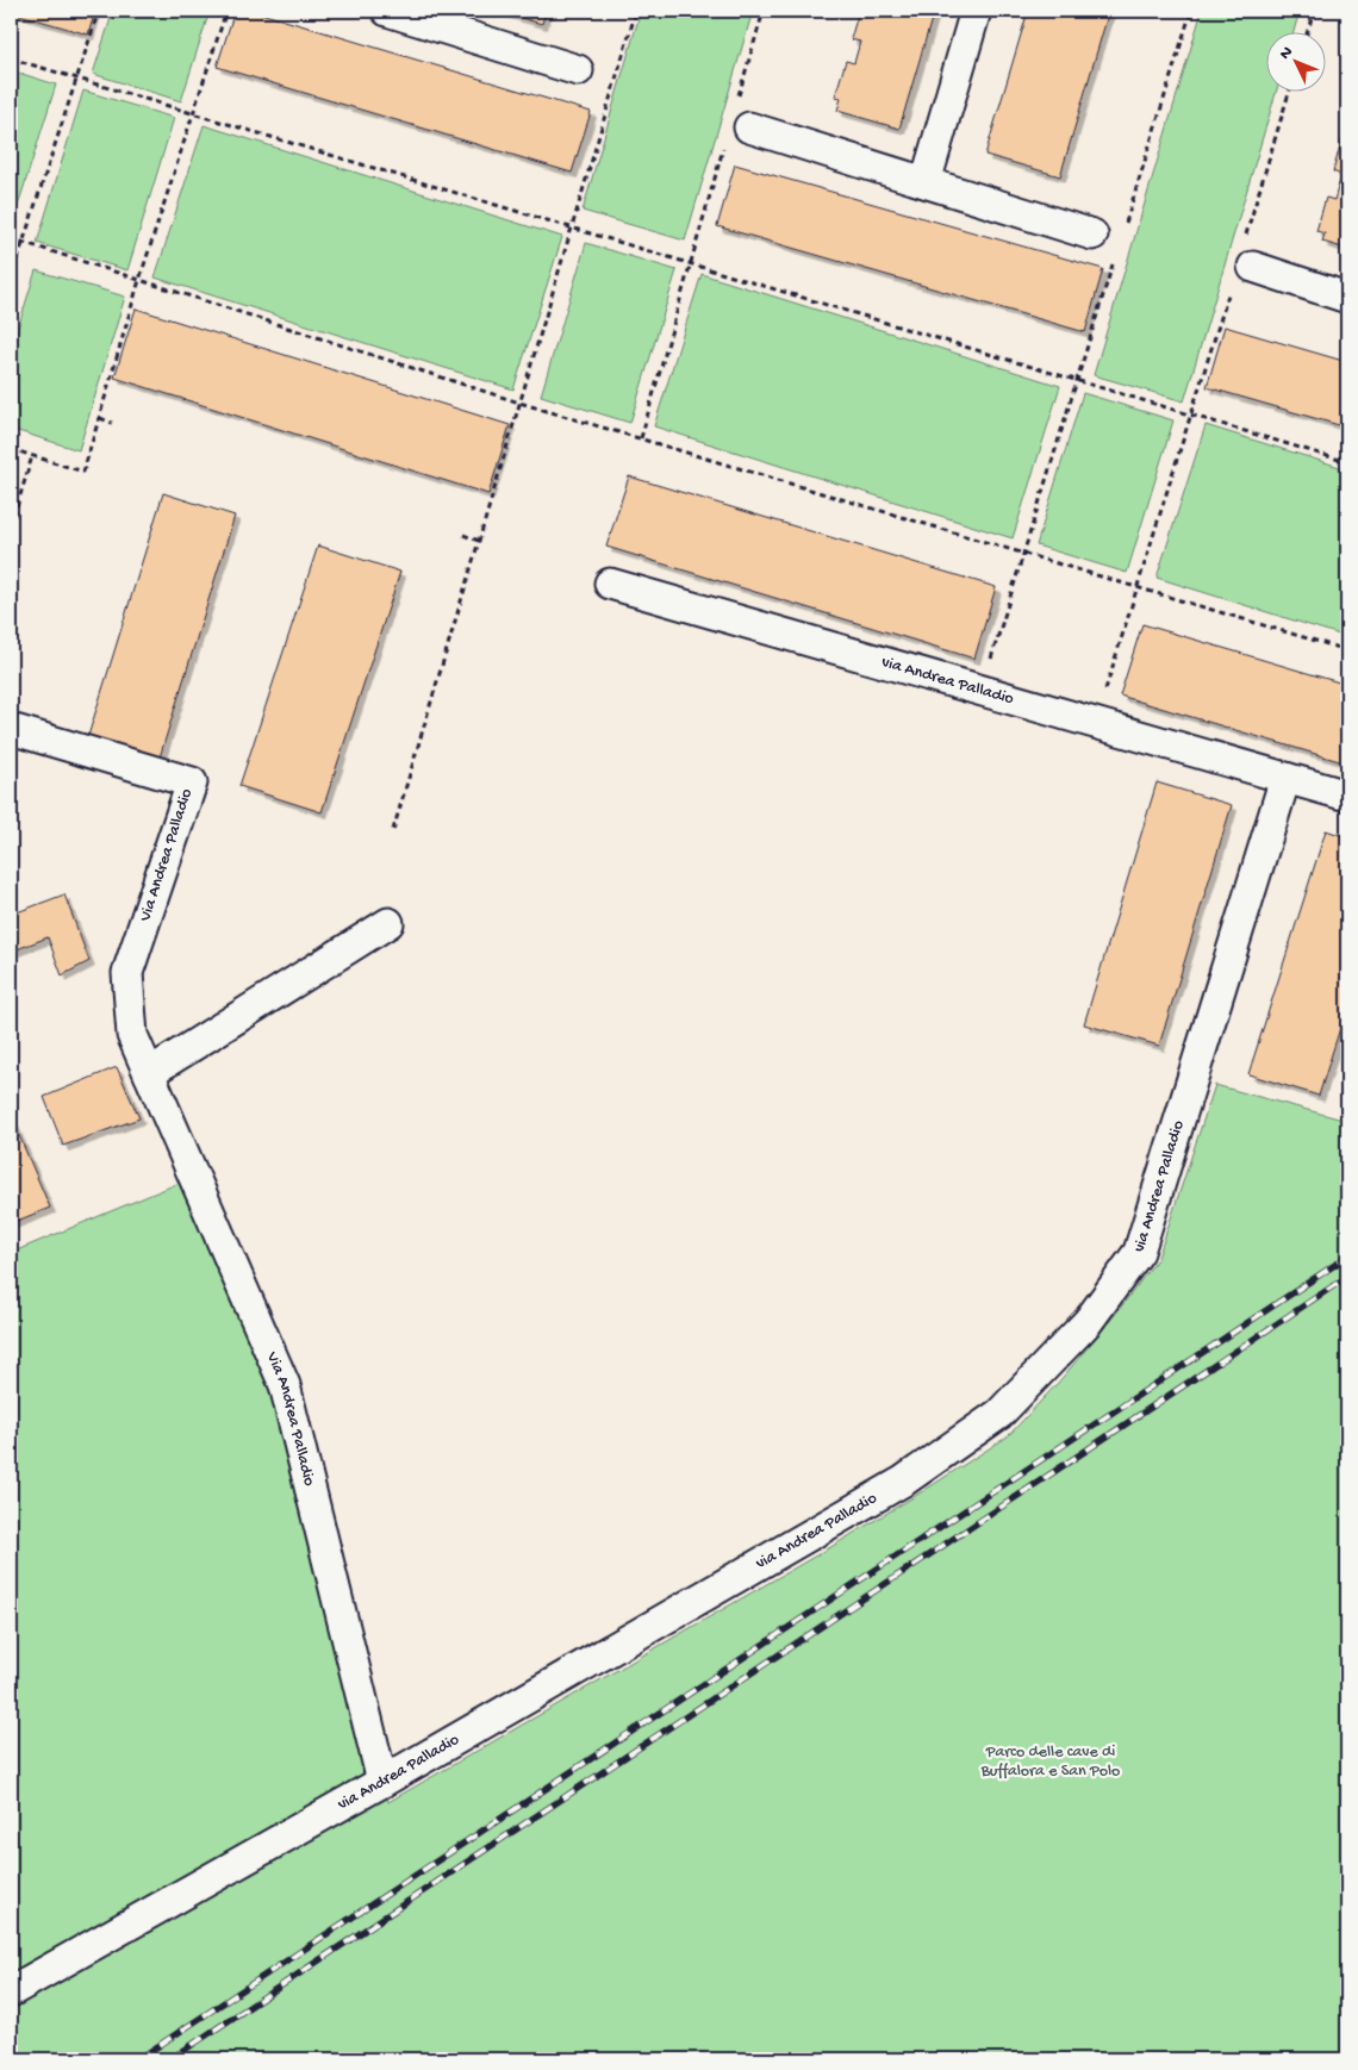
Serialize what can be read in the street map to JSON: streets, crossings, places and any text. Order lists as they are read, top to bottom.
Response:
{
  "streets": {
    "street": ["via Andrea Palladio", "Via Andrea Palladio"]
  },
  "crossings": [
    ["via Andrea Palladio", "Via Andrea Palladio"]
  ],
  "parks": ["Parco delle cave di Buffalora e San Polo"],
  "north": "top left"
}
